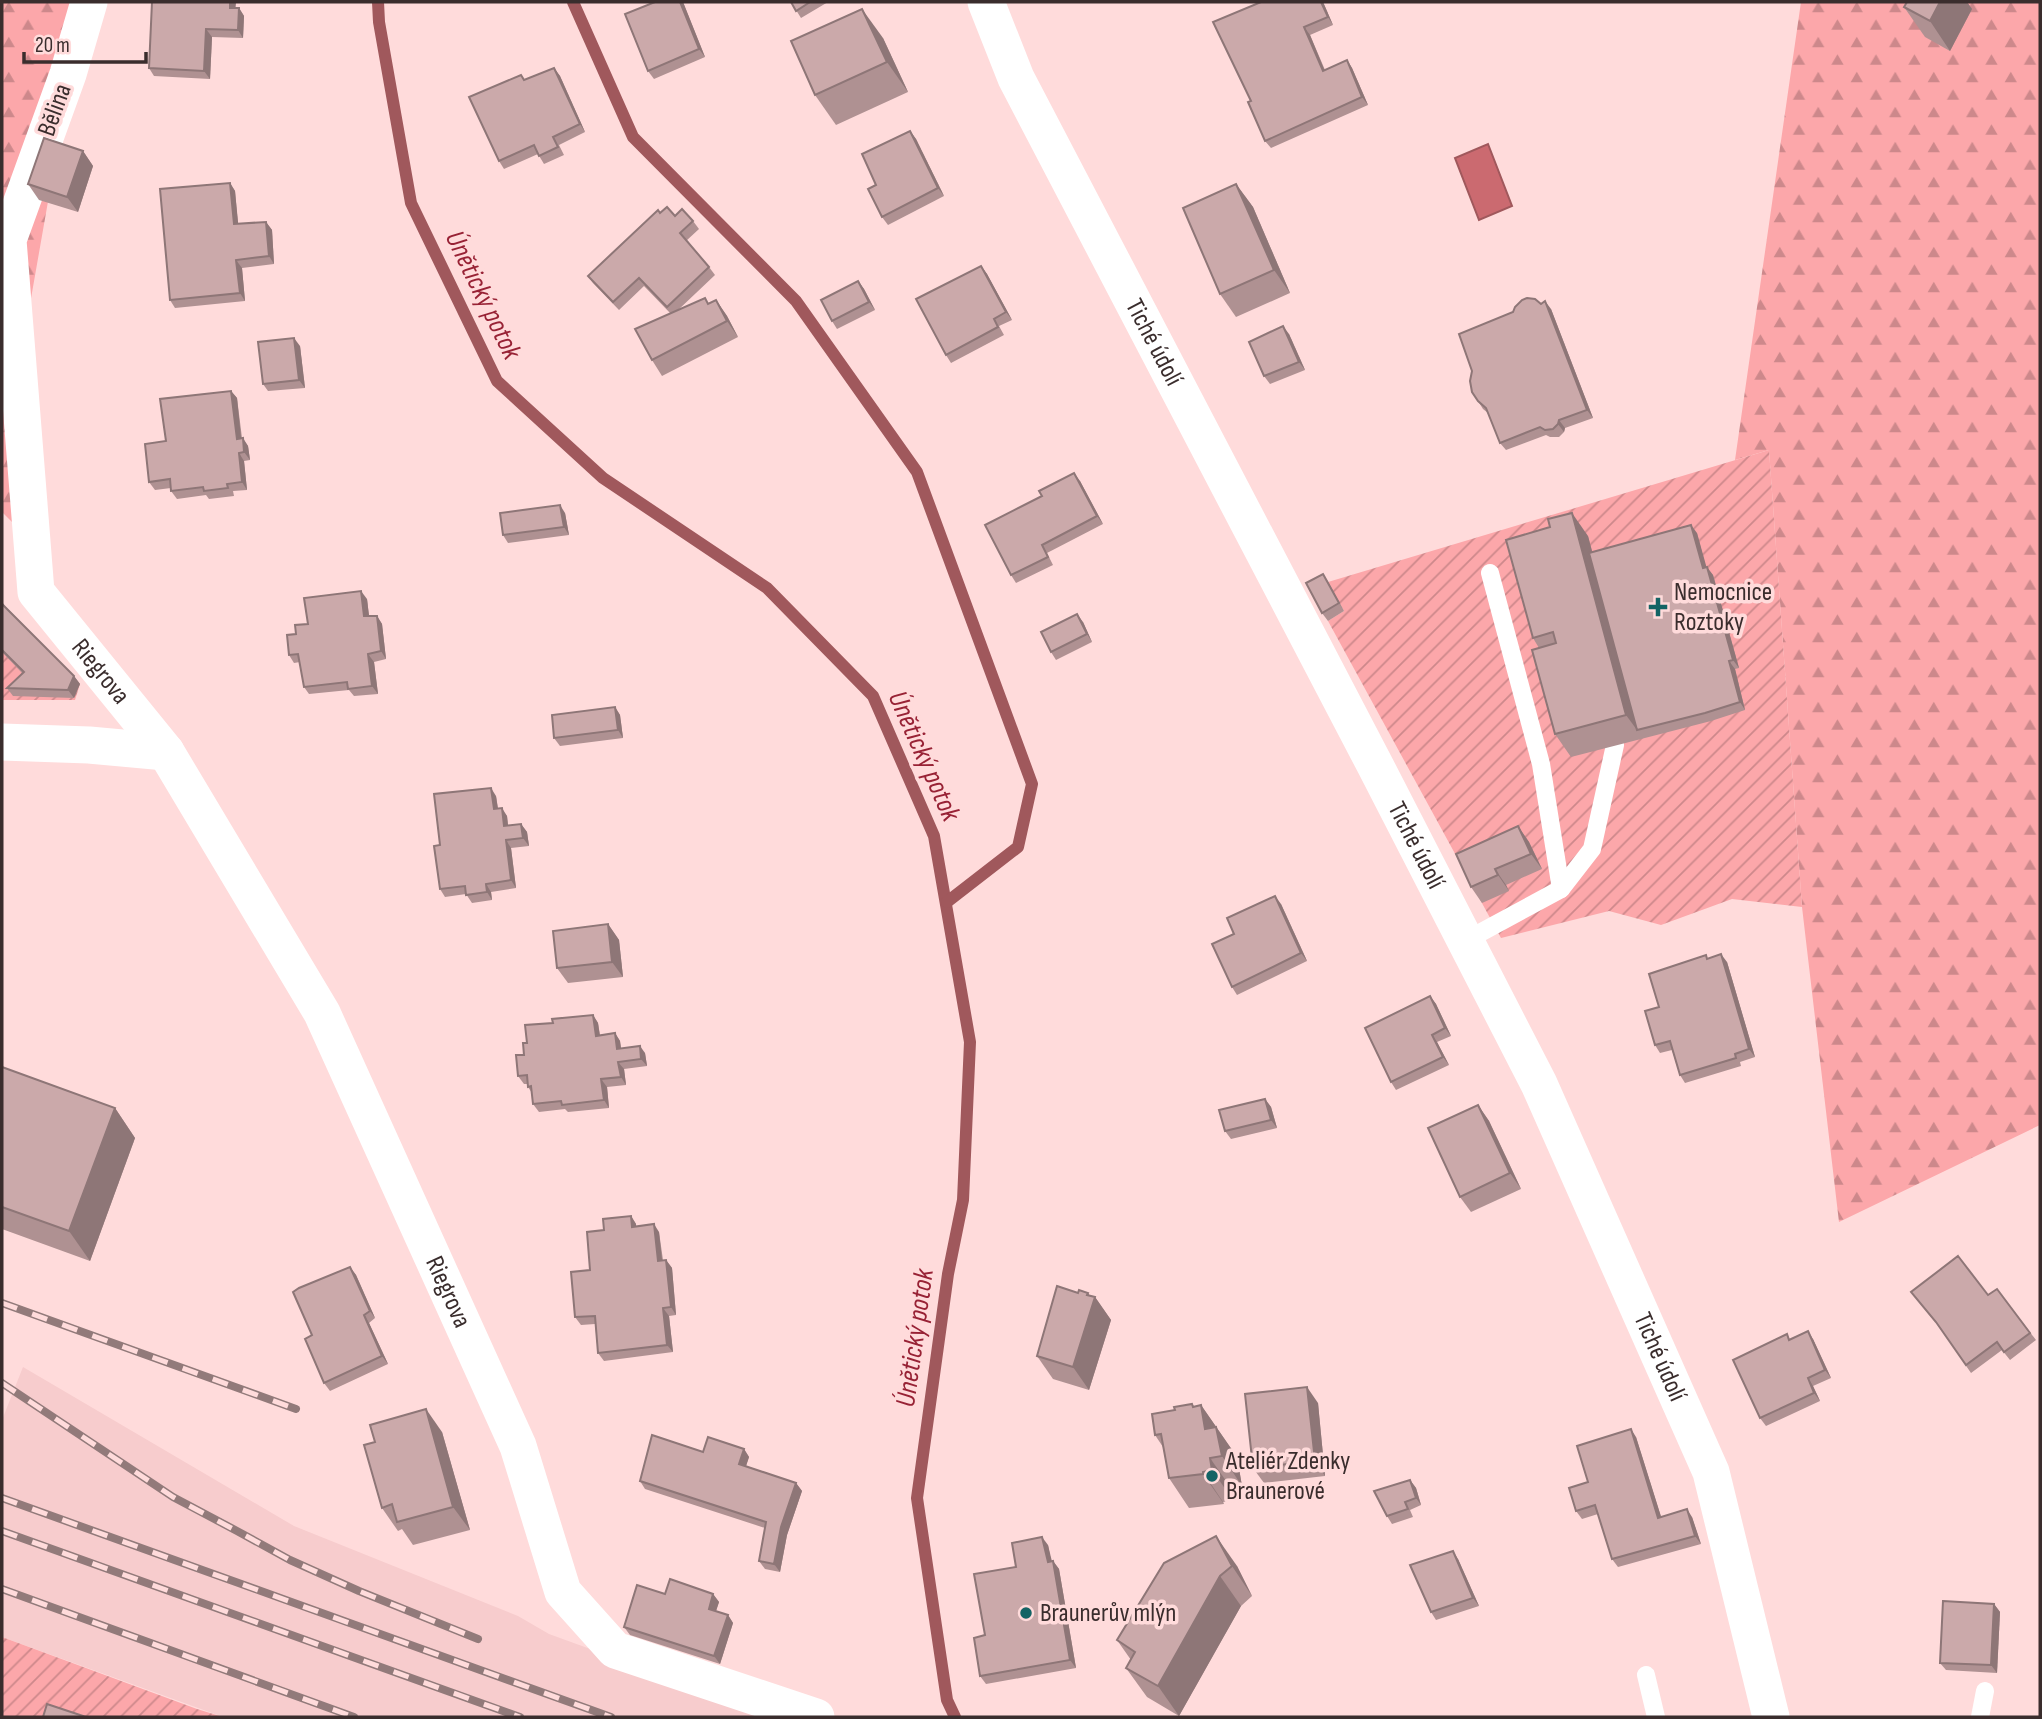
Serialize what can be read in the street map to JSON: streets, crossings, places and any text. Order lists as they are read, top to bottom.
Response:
{
  "streets": {
    "street": ["Bělina", "Tiché údolí", "Riegrova"]
  },
  "crossings": [
    ["Bělina", "Riegrova"]
  ],
  "water": ["Únětický potok"],
  "places": {
    "health": ["Nemocnice Roztoky"],
    "other": ["Ateliér Zdenky Braunerové", "Braunerův mlýn"]
  },
  "scale_bar": "20 m"
}
